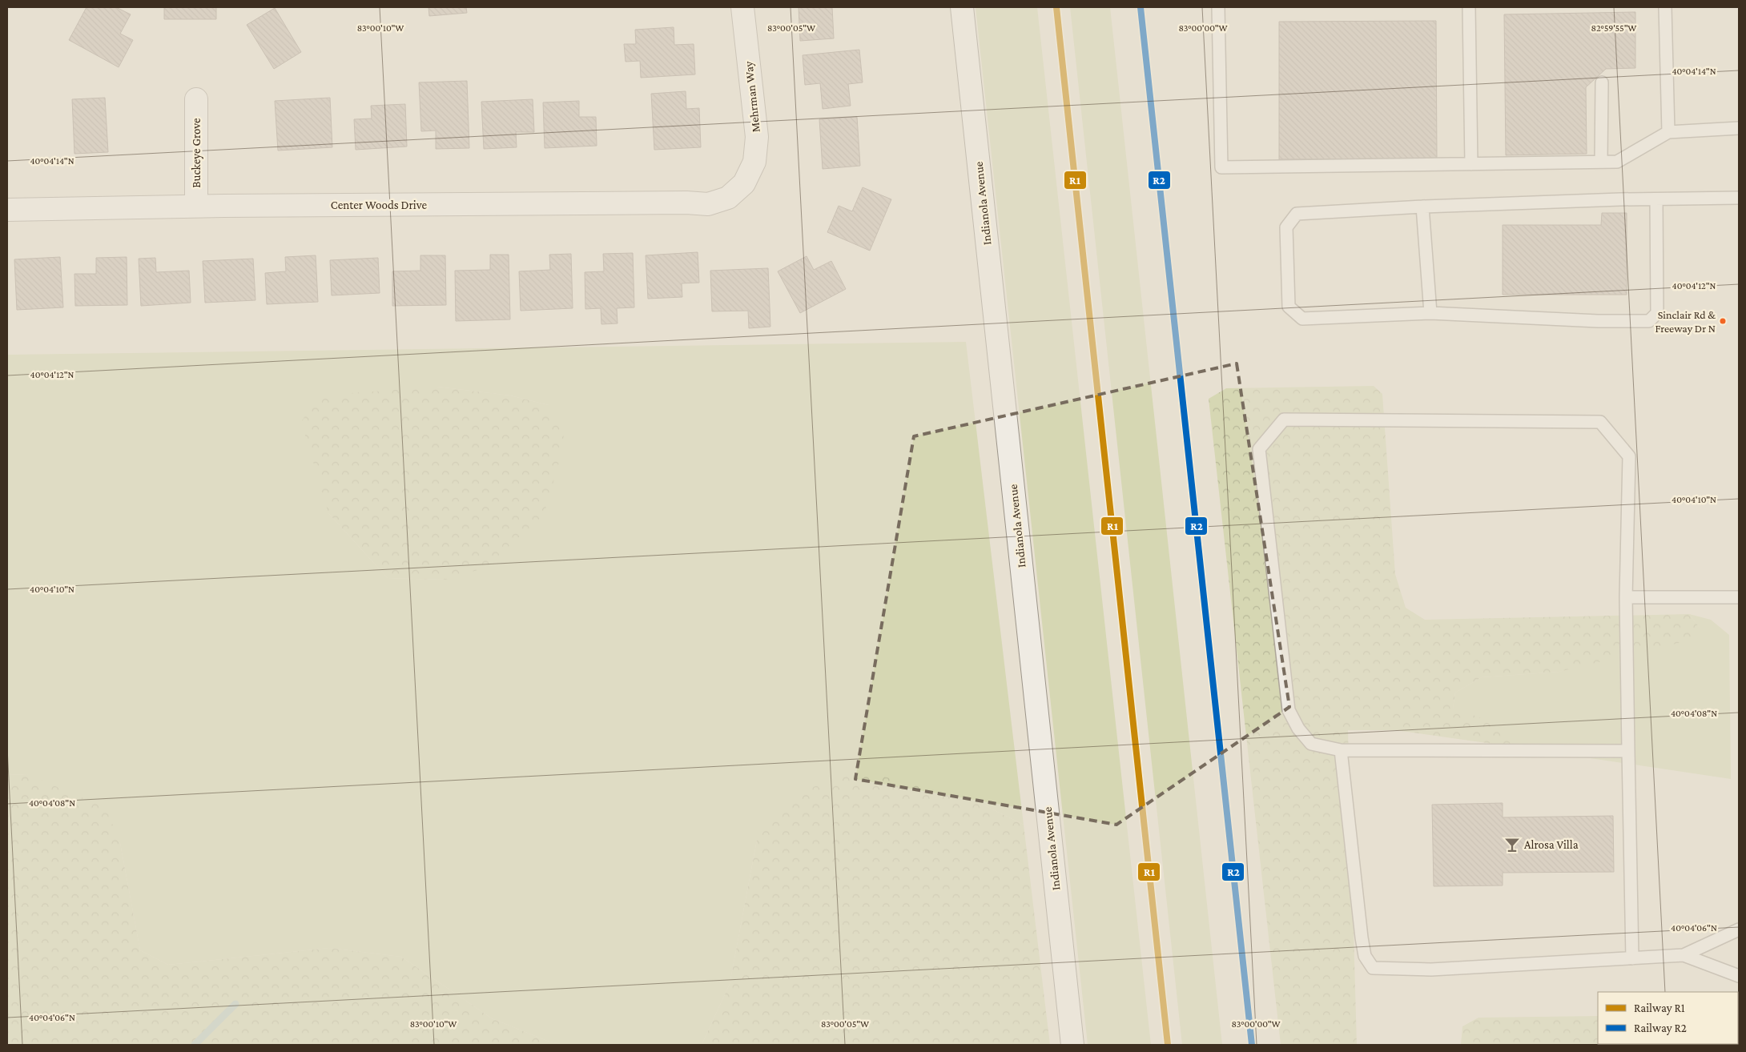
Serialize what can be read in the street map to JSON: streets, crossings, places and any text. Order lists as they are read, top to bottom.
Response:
{
  "streets": {
    "street": [
      "Mehrman Way",
      "Buckeye Grove",
      "Indianola Avenue",
      "Center Woods Drive"
    ]
  },
  "crossings": [
    ["Mehrman Way", "Center Woods Drive"],
    ["Buckeye Grove", "Center Woods Drive"]
  ],
  "places": {
    "other": ["Sinclair Rd & Freeway Dr N"],
    "bar": ["Alrosa Villa"]
  },
  "lines": ["rail line R1", "rail line R2"],
  "legend": ["Railway R1", "Railway R2"],
  "coordinates": [
    "83°00'10\"W",
    "83°00'05\"W",
    "83°00'00\"W",
    "82°59'55\"W",
    "40°04'14\"N",
    "40°04'12\"N",
    "40°04'10\"N",
    "40°04'08\"N",
    "40°04'06\"N"
  ]
}
